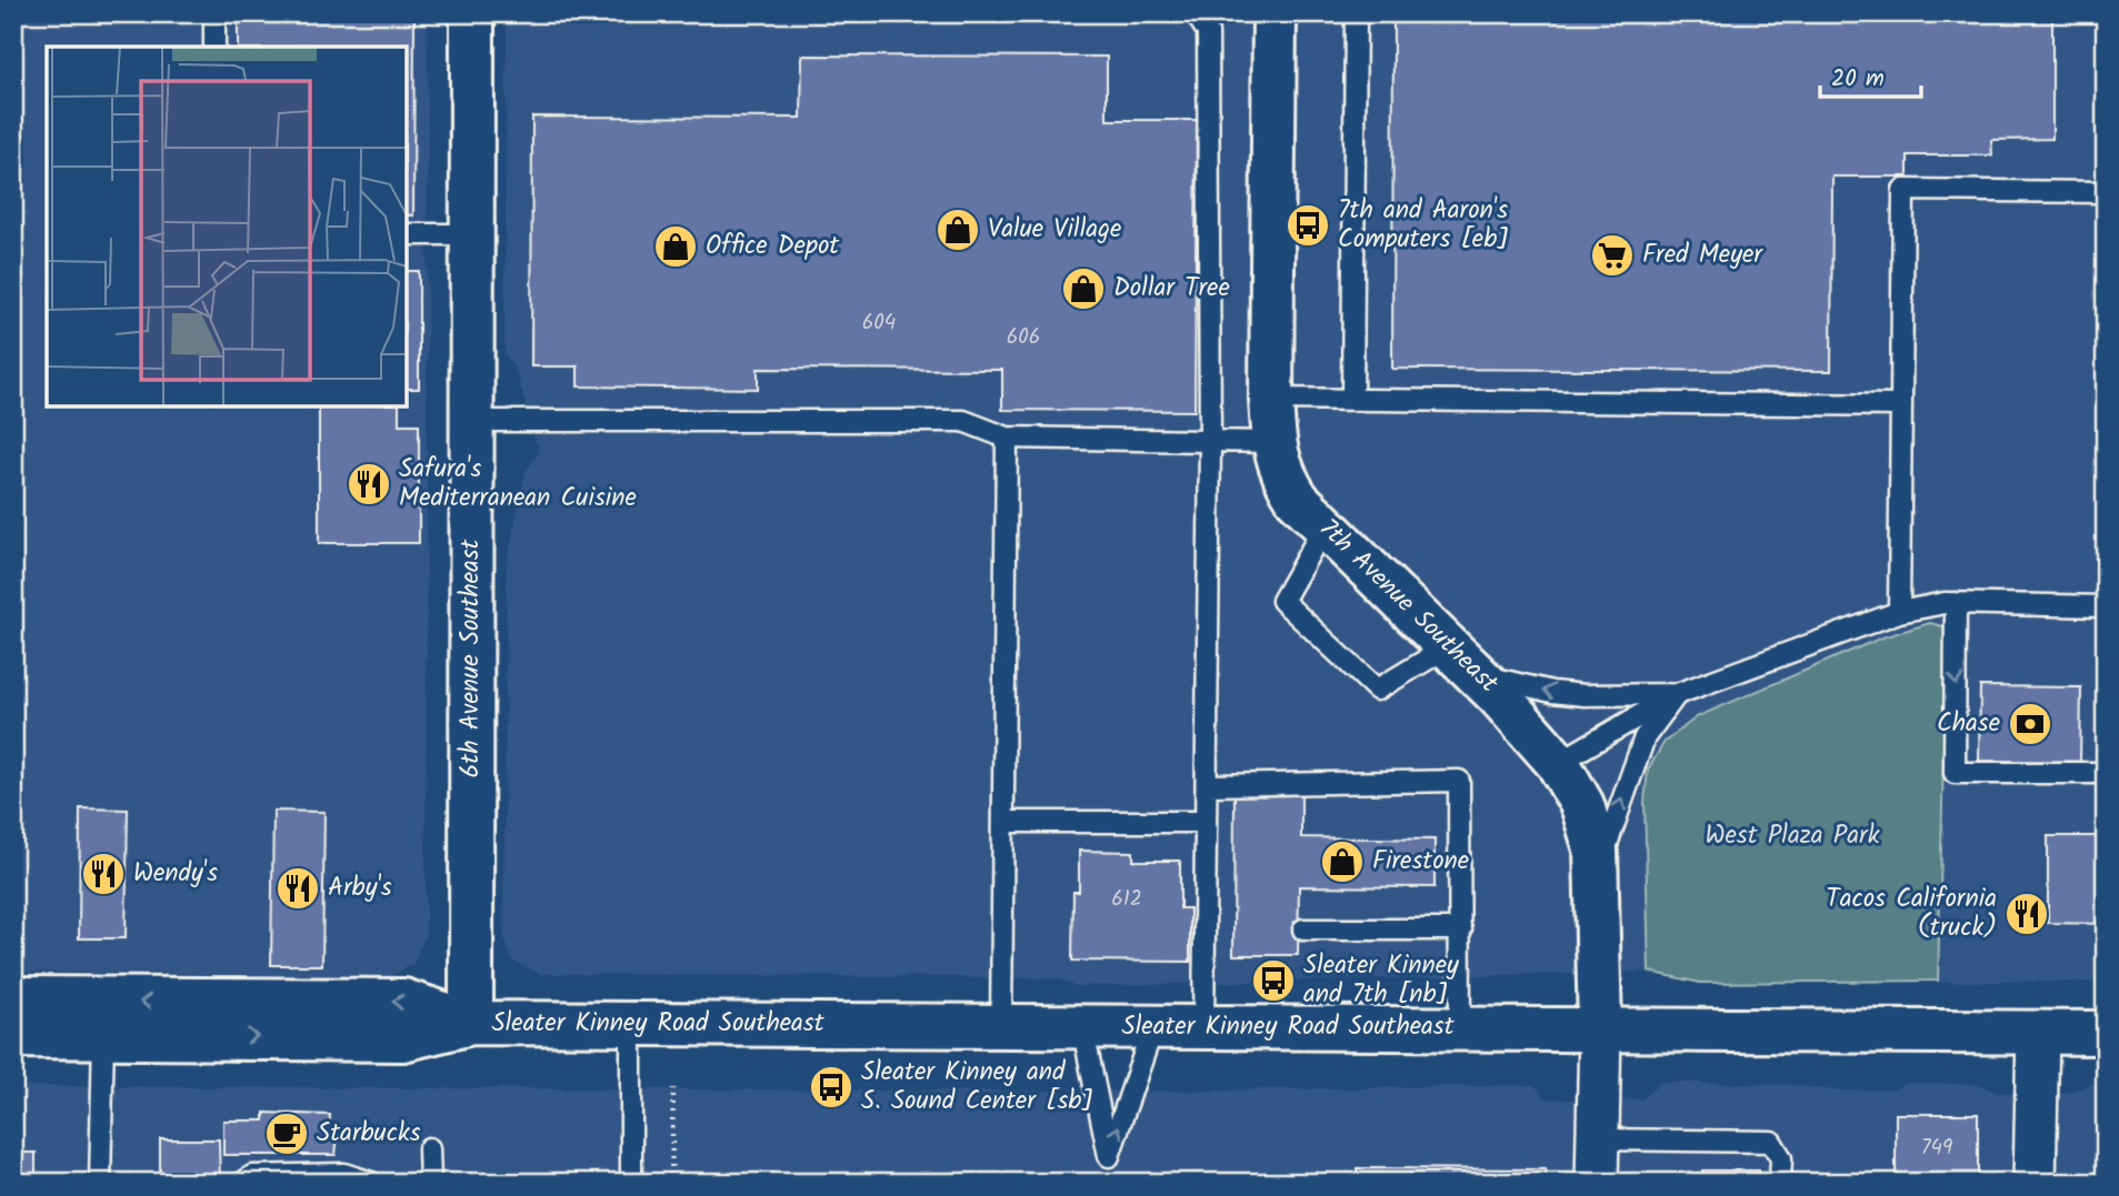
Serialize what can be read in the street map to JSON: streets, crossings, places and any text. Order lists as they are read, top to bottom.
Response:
{
  "streets": {
    "street": ["7th Avenue Southeast", "6th Avenue Southeast", "Sleater Kinney Road Southeast"]
  },
  "crossings": [
    ["7th Avenue Southeast", "Sleater Kinney Road Southeast"],
    ["6th Avenue Southeast", "Sleater Kinney Road Southeast"]
  ],
  "parks": ["West Plaza Park"],
  "places": {
    "bus stop": ["7th and Aaron's Computers [eb]", "Sleater Kinney and 7th [nb]", "Sleater Kinney and S. Sound Center [sb]"],
    "shop": [
      "Value Village",
      "Office Depot",
      "Dollar Tree",
      "Firestone"
    ],
    "supermarket": ["Fred Meyer"],
    "restaurant": [
      "Safura's Mediterranean Cuisine",
      "Wendy's",
      "Arby's",
      "Tacos California (truck)"
    ],
    "bank": ["Chase"],
    "cafe": ["Starbucks"]
  },
  "house_numbers": [
    "604",
    "606",
    "612",
    "749"
  ],
  "scale_bar": "20 m"
}
